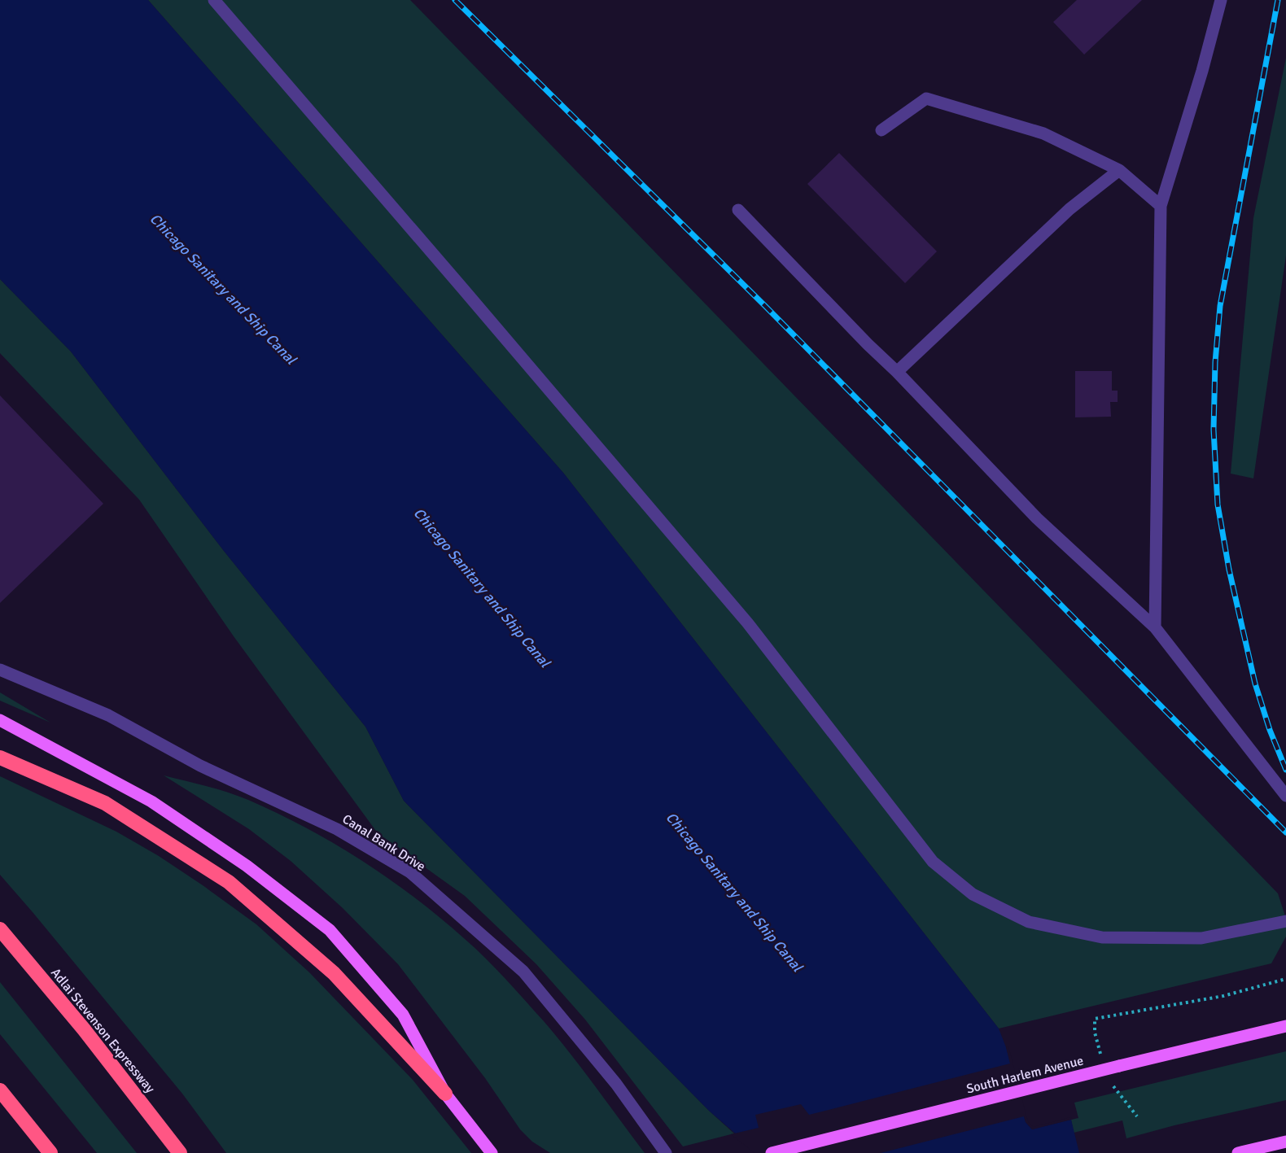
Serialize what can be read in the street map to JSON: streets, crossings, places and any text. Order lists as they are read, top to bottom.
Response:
{
  "streets": {
    "highway": ["Adlai Stevenson Expressway"],
    "main road": ["South Harlem Avenue"],
    "street": ["Canal Bank Drive"]
  },
  "water": ["Chicago Sanitary and Ship Canal"]
}
